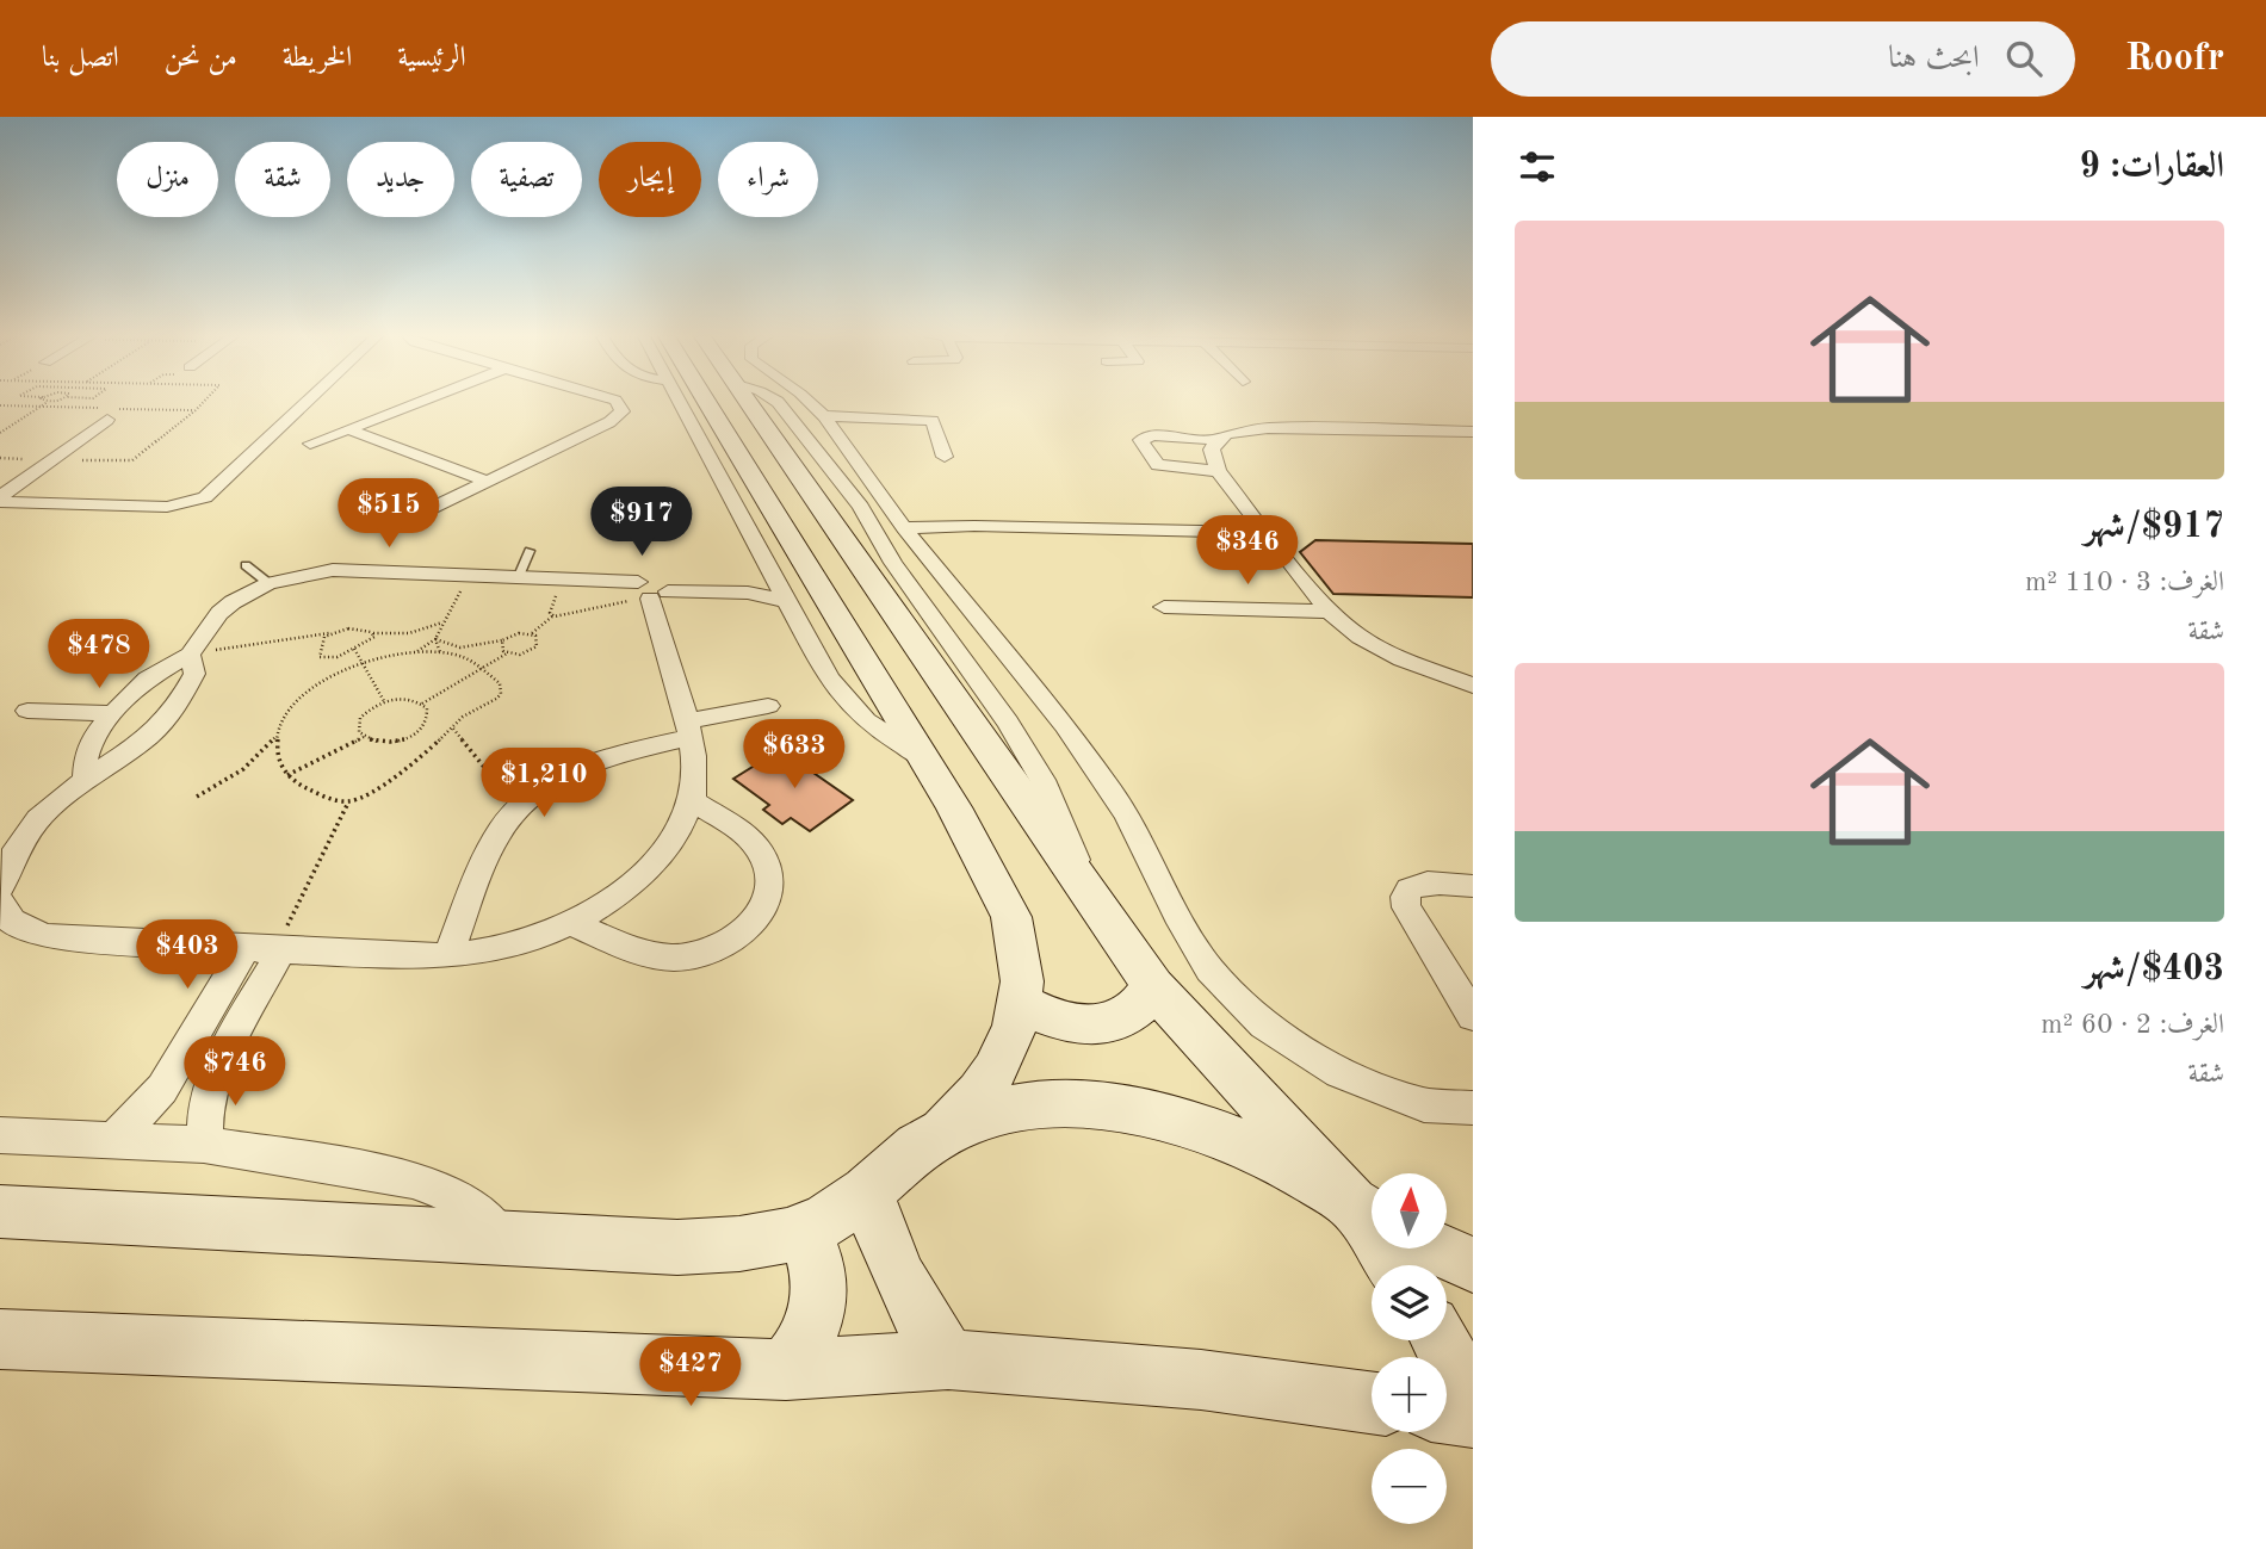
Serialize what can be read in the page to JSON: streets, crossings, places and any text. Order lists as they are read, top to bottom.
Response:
{
  "north": "top",
  "page": {
    "header": "Roofr",
    "search": "ابحث هنا",
    "nav": [
      "الرئيسية",
      "الخريطة",
      "من نحن",
      "اتصل بنا"
    ],
    "heading": "العقارات: 9",
    "chip": [
      "شراء",
      "إيجار",
      "تصفية",
      "جديد",
      "شقة",
      "منزل"
    ],
    "list": [
      {
        "name": "$917/شهر",
        "note": "الغرف: 3 · 110 m² · شقة"
      },
      {
        "name": "$403/شهر",
        "note": "الغرف: 2 · 60 m² · شقة"
      }
    ],
    "price": [
      "$515",
      "$917",
      "$346",
      "$478",
      "$633",
      "$1,210",
      "$403",
      "$746",
      "$427"
    ],
    "map_buttons": ["+", "−"]
  }
}
